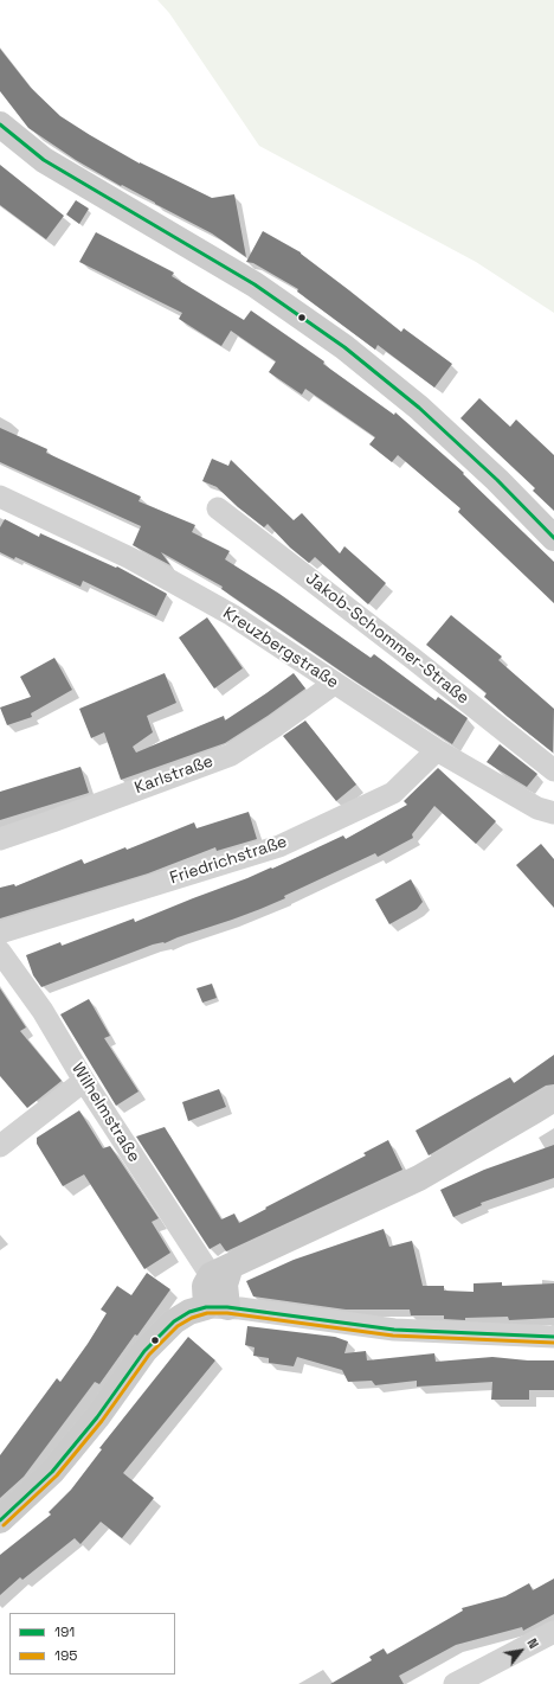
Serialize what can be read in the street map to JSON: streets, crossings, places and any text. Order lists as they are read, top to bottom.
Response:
{
  "streets": {
    "street": [
      "Jakob-Schommer-Straße",
      "Kreuzbergstraße",
      "Karlstraße",
      "Friedrichstraße",
      "Wilhelmstraße"
    ]
  },
  "crossings": [
    ["Kreuzbergstraße", "Karlstraße"],
    ["Kreuzbergstraße", "Friedrichstraße"]
  ],
  "lines": ["transit line 191", "transit line 195"],
  "legend": ["191", "195"],
  "north": "top right"
}
